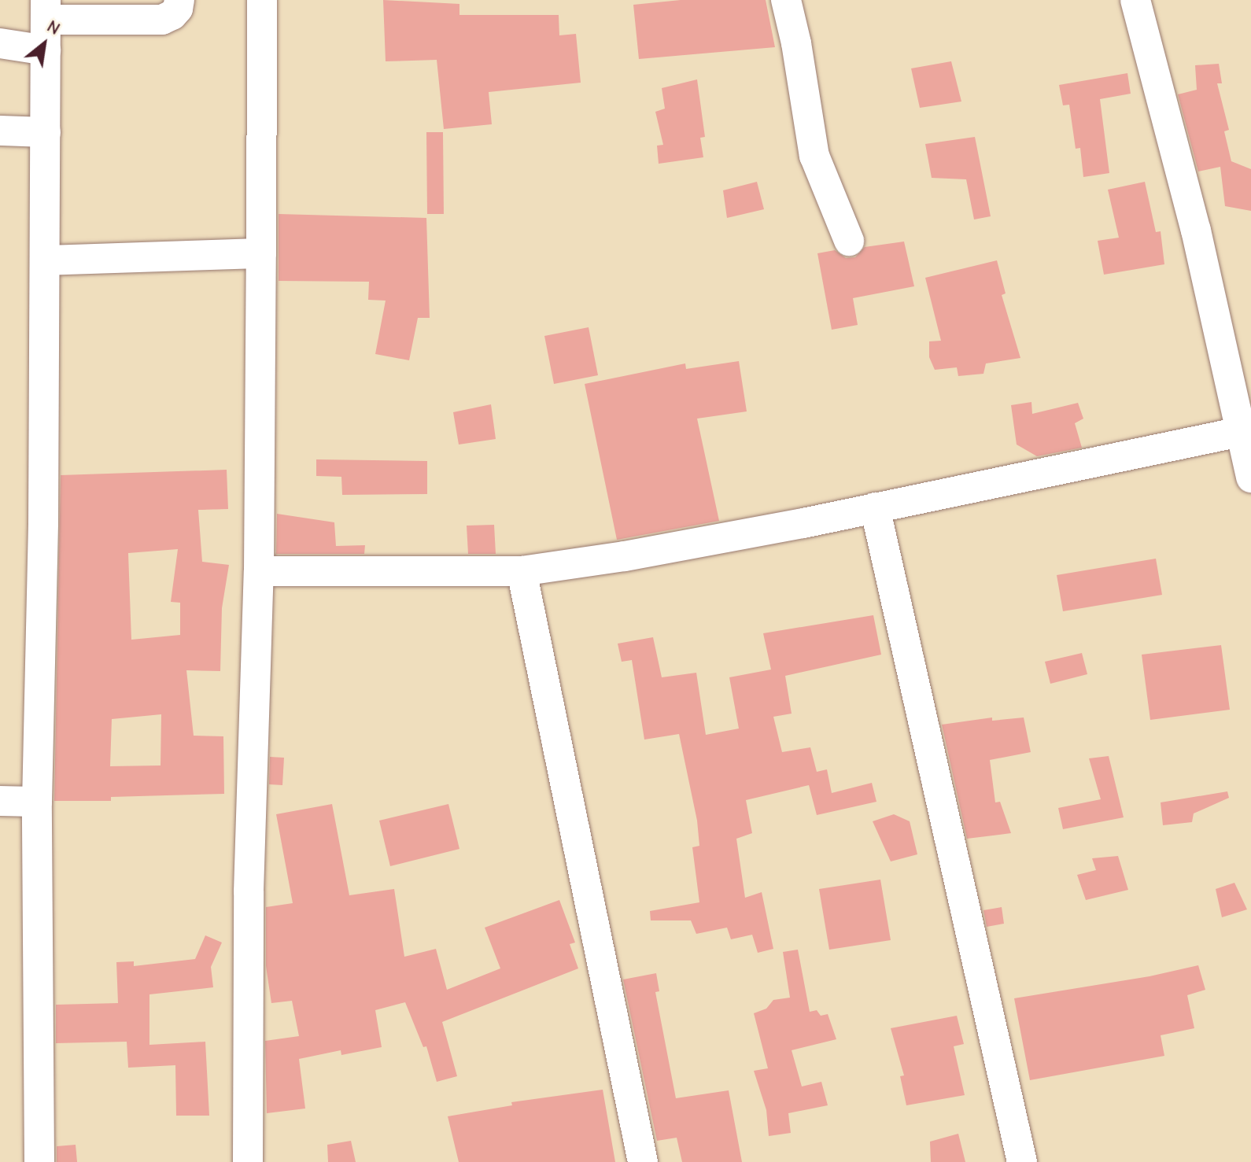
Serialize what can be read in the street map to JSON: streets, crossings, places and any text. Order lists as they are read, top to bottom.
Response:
{
  "north": "top right"
}
